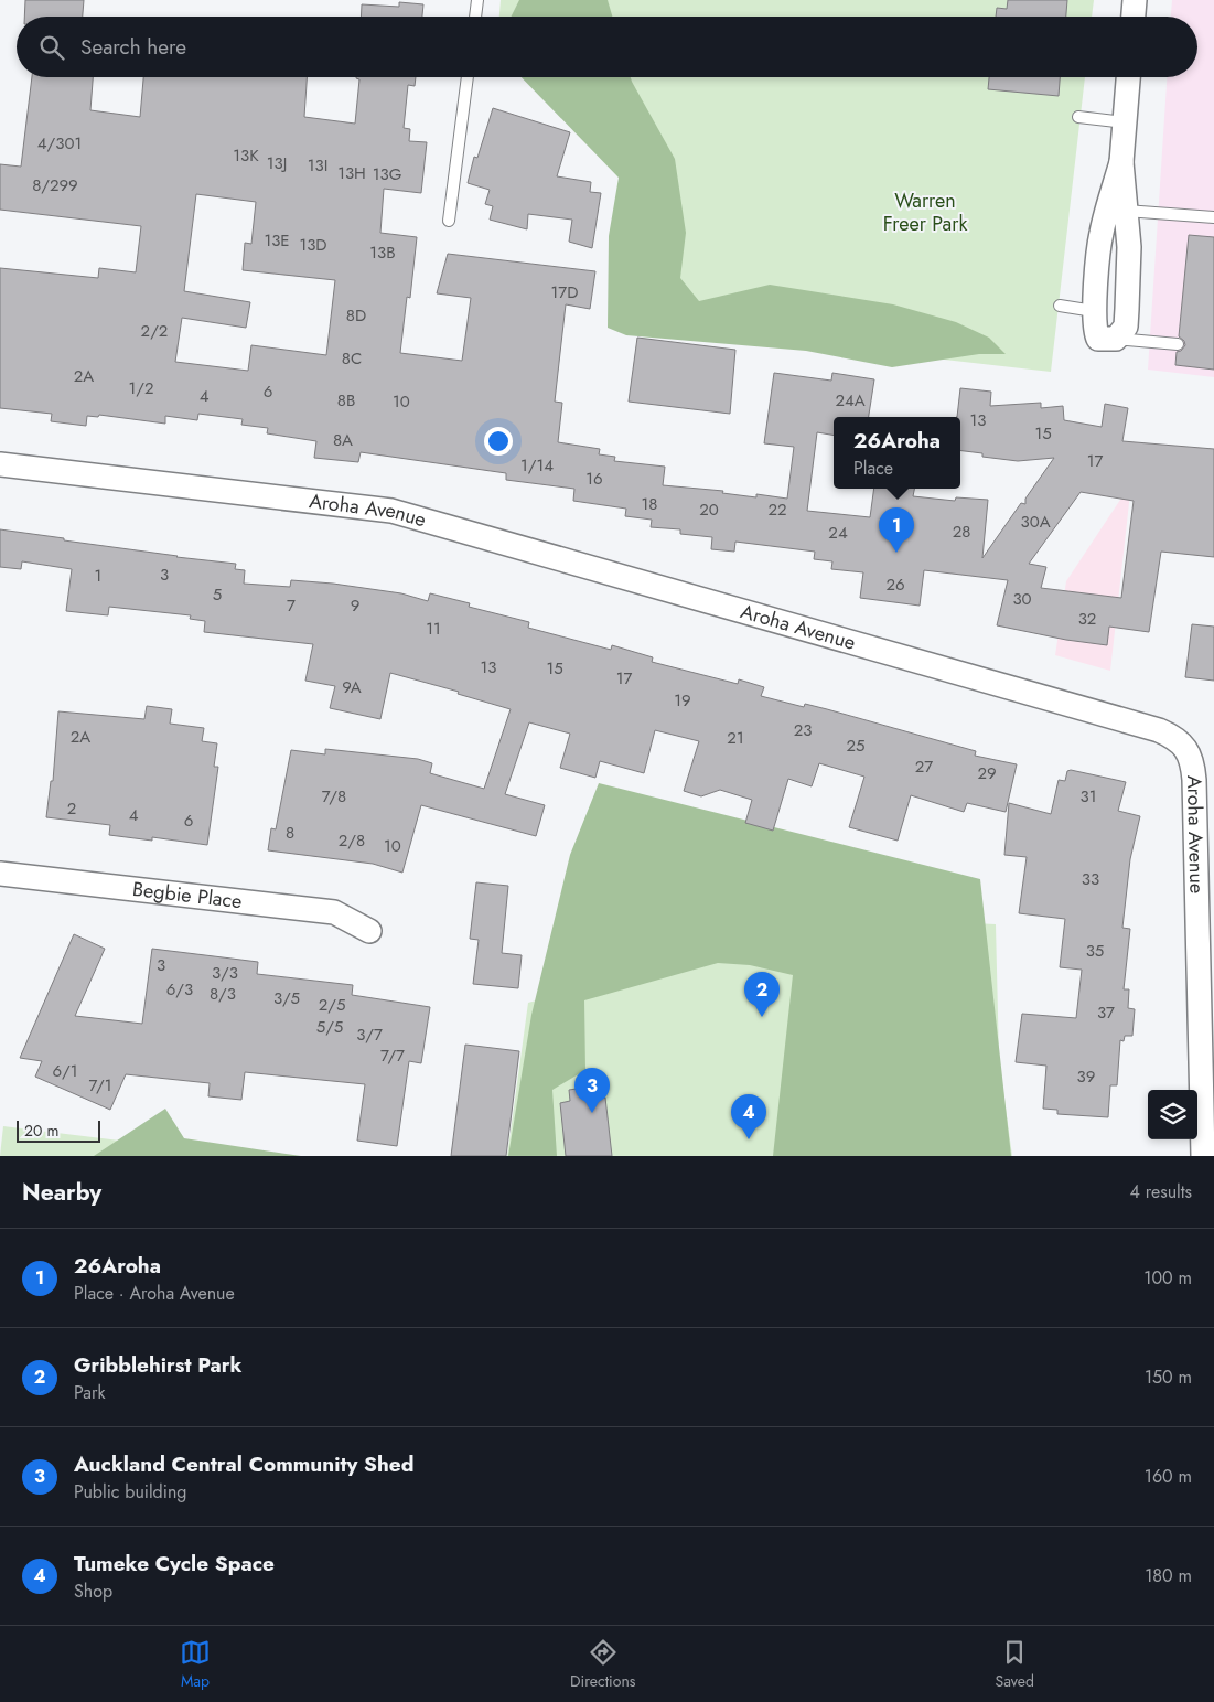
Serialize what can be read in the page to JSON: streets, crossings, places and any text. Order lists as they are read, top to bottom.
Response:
{
  "streets": {
    "street": ["Aroha Avenue", "Begbie Place"]
  },
  "parks": ["Warren Freer Park"],
  "house_numbers": [
    "4/301",
    "13K",
    "13J",
    "13I",
    "13H",
    "13G",
    "8/299",
    "13E",
    "13D",
    "13B",
    "17D",
    "8D",
    "2/2",
    "8C",
    "2A",
    "1/2",
    "6",
    "4",
    "8B",
    "24A",
    "10",
    "13",
    "15",
    "8A",
    "17",
    "1/14",
    "16",
    "18",
    "20",
    "22",
    "30A",
    "28",
    "24",
    "3",
    "1",
    "26",
    "5",
    "30",
    "7",
    "9",
    "32",
    "11",
    "13",
    "15",
    "17",
    "9A",
    "19",
    "23",
    "2A",
    "21",
    "25",
    "27",
    "29",
    "7/8",
    "31",
    "2",
    "4",
    "6",
    "8",
    "2/8",
    "10",
    "33",
    "35",
    "3",
    "3/3",
    "6/3",
    "8/3",
    "3/5",
    "2/5",
    "37",
    "5/5",
    "3/7",
    "7/7",
    "6/1",
    "39",
    "7/1"
  ],
  "scale_bar": "20 m",
  "page": {
    "search": "Search here",
    "popup": ["26Aroha", "Place"],
    "pins": [
      "1",
      "2",
      "3",
      "4"
    ],
    "scale": "20 m",
    "heading": ["Nearby", "4 results"],
    "list": [
      {
        "mark": "1",
        "name": "26Aroha",
        "note": "Place · Aroha Avenue",
        "value": "100 m"
      },
      {
        "mark": "2",
        "name": "Gribblehirst Park",
        "note": "Park",
        "value": "150 m"
      },
      {
        "mark": "3",
        "name": "Auckland Central Community Shed",
        "note": "Public building",
        "value": "160 m"
      },
      {
        "mark": "4",
        "name": "Tumeke Cycle Space",
        "note": "Shop",
        "value": "180 m"
      }
    ],
    "nav": ["Map", "Directions", "Saved"]
  }
}
